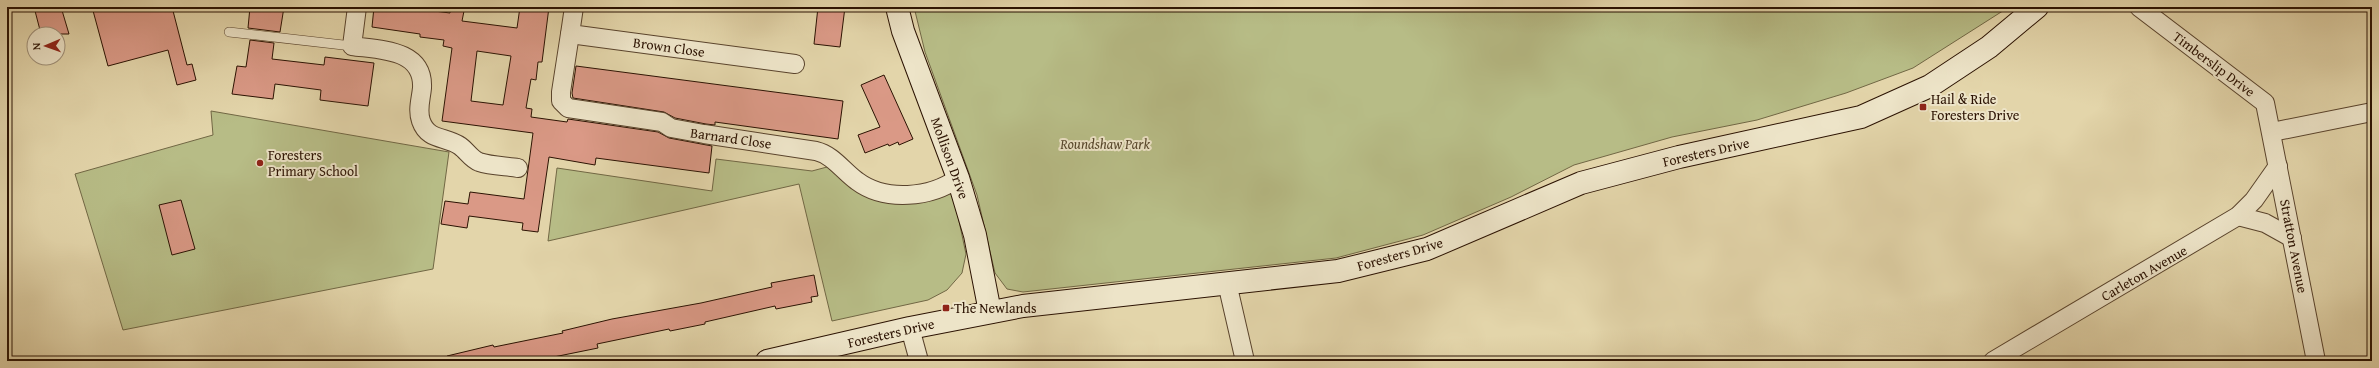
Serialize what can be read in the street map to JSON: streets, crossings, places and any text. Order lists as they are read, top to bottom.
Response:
{
  "streets": {
    "main road": ["Foresters Drive", "Mollison Drive"],
    "street": [
      "Brown Close",
      "Timberslip Drive",
      "Barnard Close",
      "Stratton Avenue",
      "Carleton Avenue"
    ]
  },
  "crossings": [
    ["Brown Close", "Barnard Close"],
    ["Timberslip Drive", "Stratton Avenue"],
    ["Barnard Close", "Mollison Drive"],
    ["Foresters Drive", "Mollison Drive"],
    ["Stratton Avenue", "Carleton Avenue"]
  ],
  "parks": ["Roundshaw Park"],
  "places": {
    "transit": ["Hail & Ride Foresters Drive", "The Newlands"],
    "other": ["Foresters Primary School"]
  },
  "north": "left"
}
